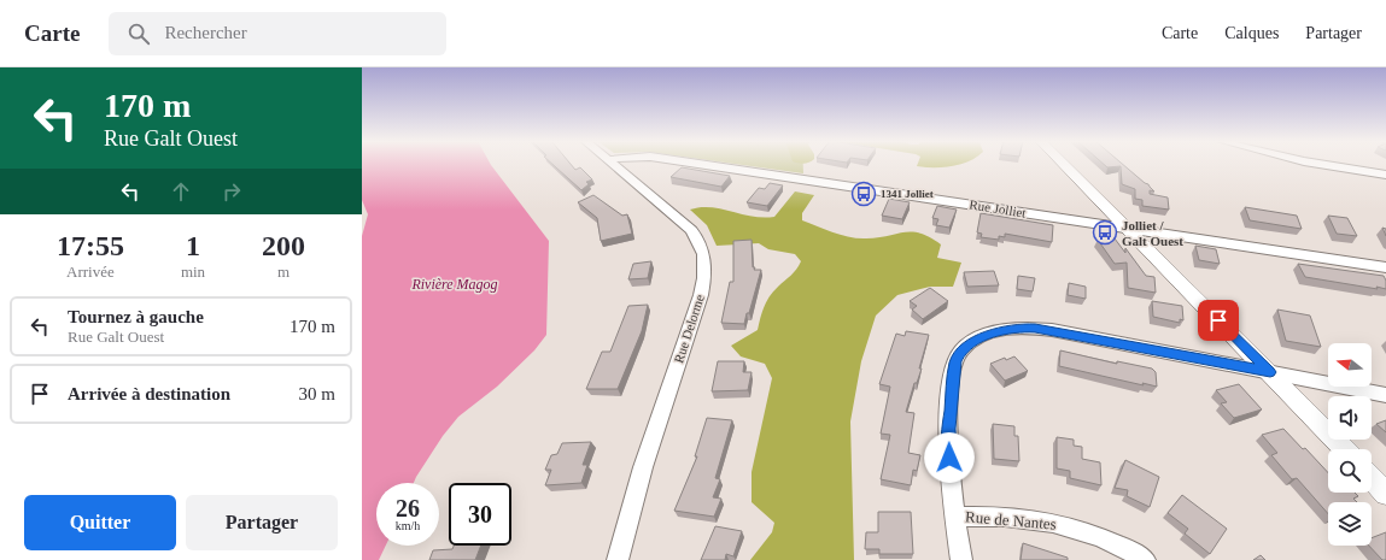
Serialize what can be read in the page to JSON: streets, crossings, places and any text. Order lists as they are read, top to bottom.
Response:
{
  "streets": {
    "street": ["Rue Jolliet", "Rue Delorme", "Rue de Nantes"]
  },
  "water": ["Rivière Magog"],
  "places": {
    "bus stop": ["1341 Jolliet", "Jolliet / Galt Ouest"]
  },
  "north": "left",
  "page": {
    "header": "Carte",
    "search": "Rechercher",
    "nav": ["Carte", "Calques", "Partager"],
    "turn": ["170 m", "Rue Galt Ouest"],
    "eta": [
      "17:55",
      "Arrivée",
      "1",
      "min",
      "200",
      "m"
    ],
    "list": [
      {
        "name": "Tournez à gauche",
        "note": "Rue Galt Ouest",
        "value": "170 m"
      },
      {
        "name": "Arrivée à destination",
        "value": "30 m"
      }
    ],
    "speed": "26 km/h",
    "limit": "30",
    "buttons": ["Quitter", "Partager"]
  }
}
